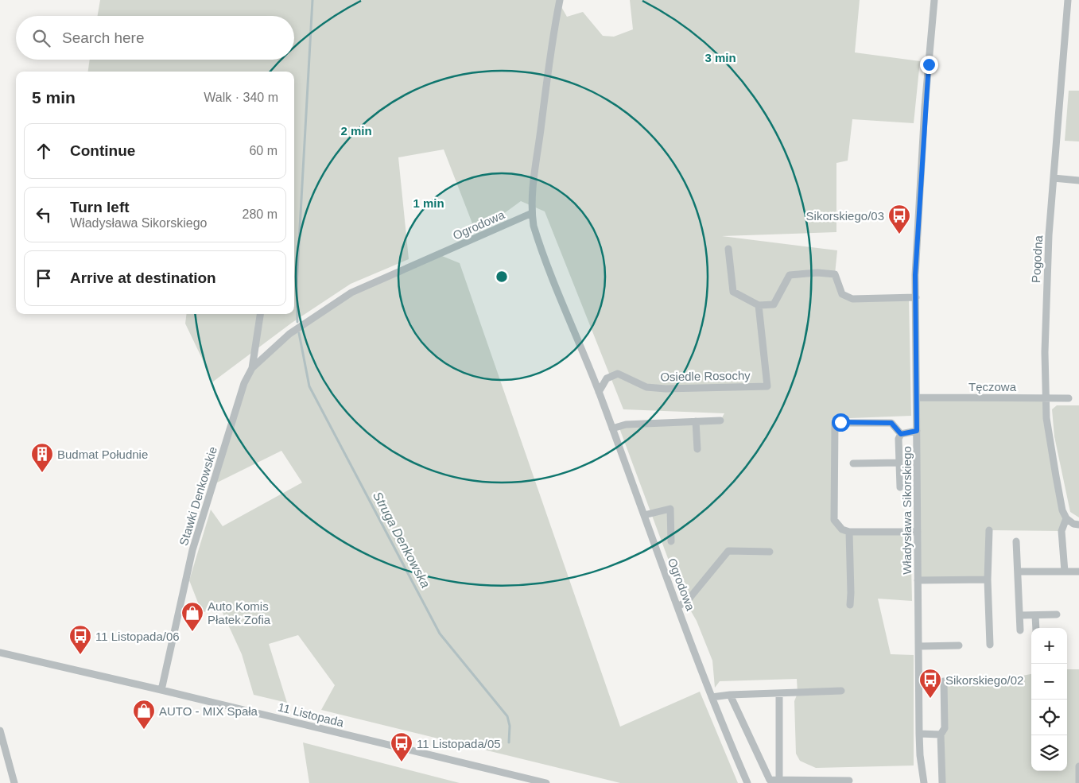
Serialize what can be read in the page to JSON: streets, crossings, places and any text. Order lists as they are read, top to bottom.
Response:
{
  "streets": {
    "street": [
      "Ogrodowa",
      "Pogodna",
      "Osiedle Rosochy",
      "Tęczowa",
      "Stawki Denkowskie",
      "Władysława Sikorskiego",
      "11 Listopada"
    ]
  },
  "crossings": [
    ["Ogrodowa", "Osiedle Rosochy"],
    ["Ogrodowa", "Stawki Denkowskie"],
    ["Pogodna", "Tęczowa"],
    ["Tęczowa", "Władysława Sikorskiego"],
    ["Stawki Denkowskie", "11 Listopada"]
  ],
  "water": ["Struga Denkowska"],
  "places": {
    "bus stop": [
      "Sikorskiego/03",
      "11 Listopada/06",
      "Sikorskiego/02",
      "11 Listopada/05"
    ],
    "building": ["Budmat Południe"],
    "shop": ["Auto Komis Płatek Zofia", "AUTO - MIX Spała"]
  },
  "page": {
    "search": "Search here",
    "heading": ["5 min", "Walk · 340 m"],
    "list": [
      ["Continue", "60 m"],
      ["Turn left", "Władysława Sikorskiego", "280 m"],
      "Arrive at destination"
    ],
    "map_buttons": ["+", "−"]
  },
  "rings": ["3 min", "2 min", "1 min"]
}
